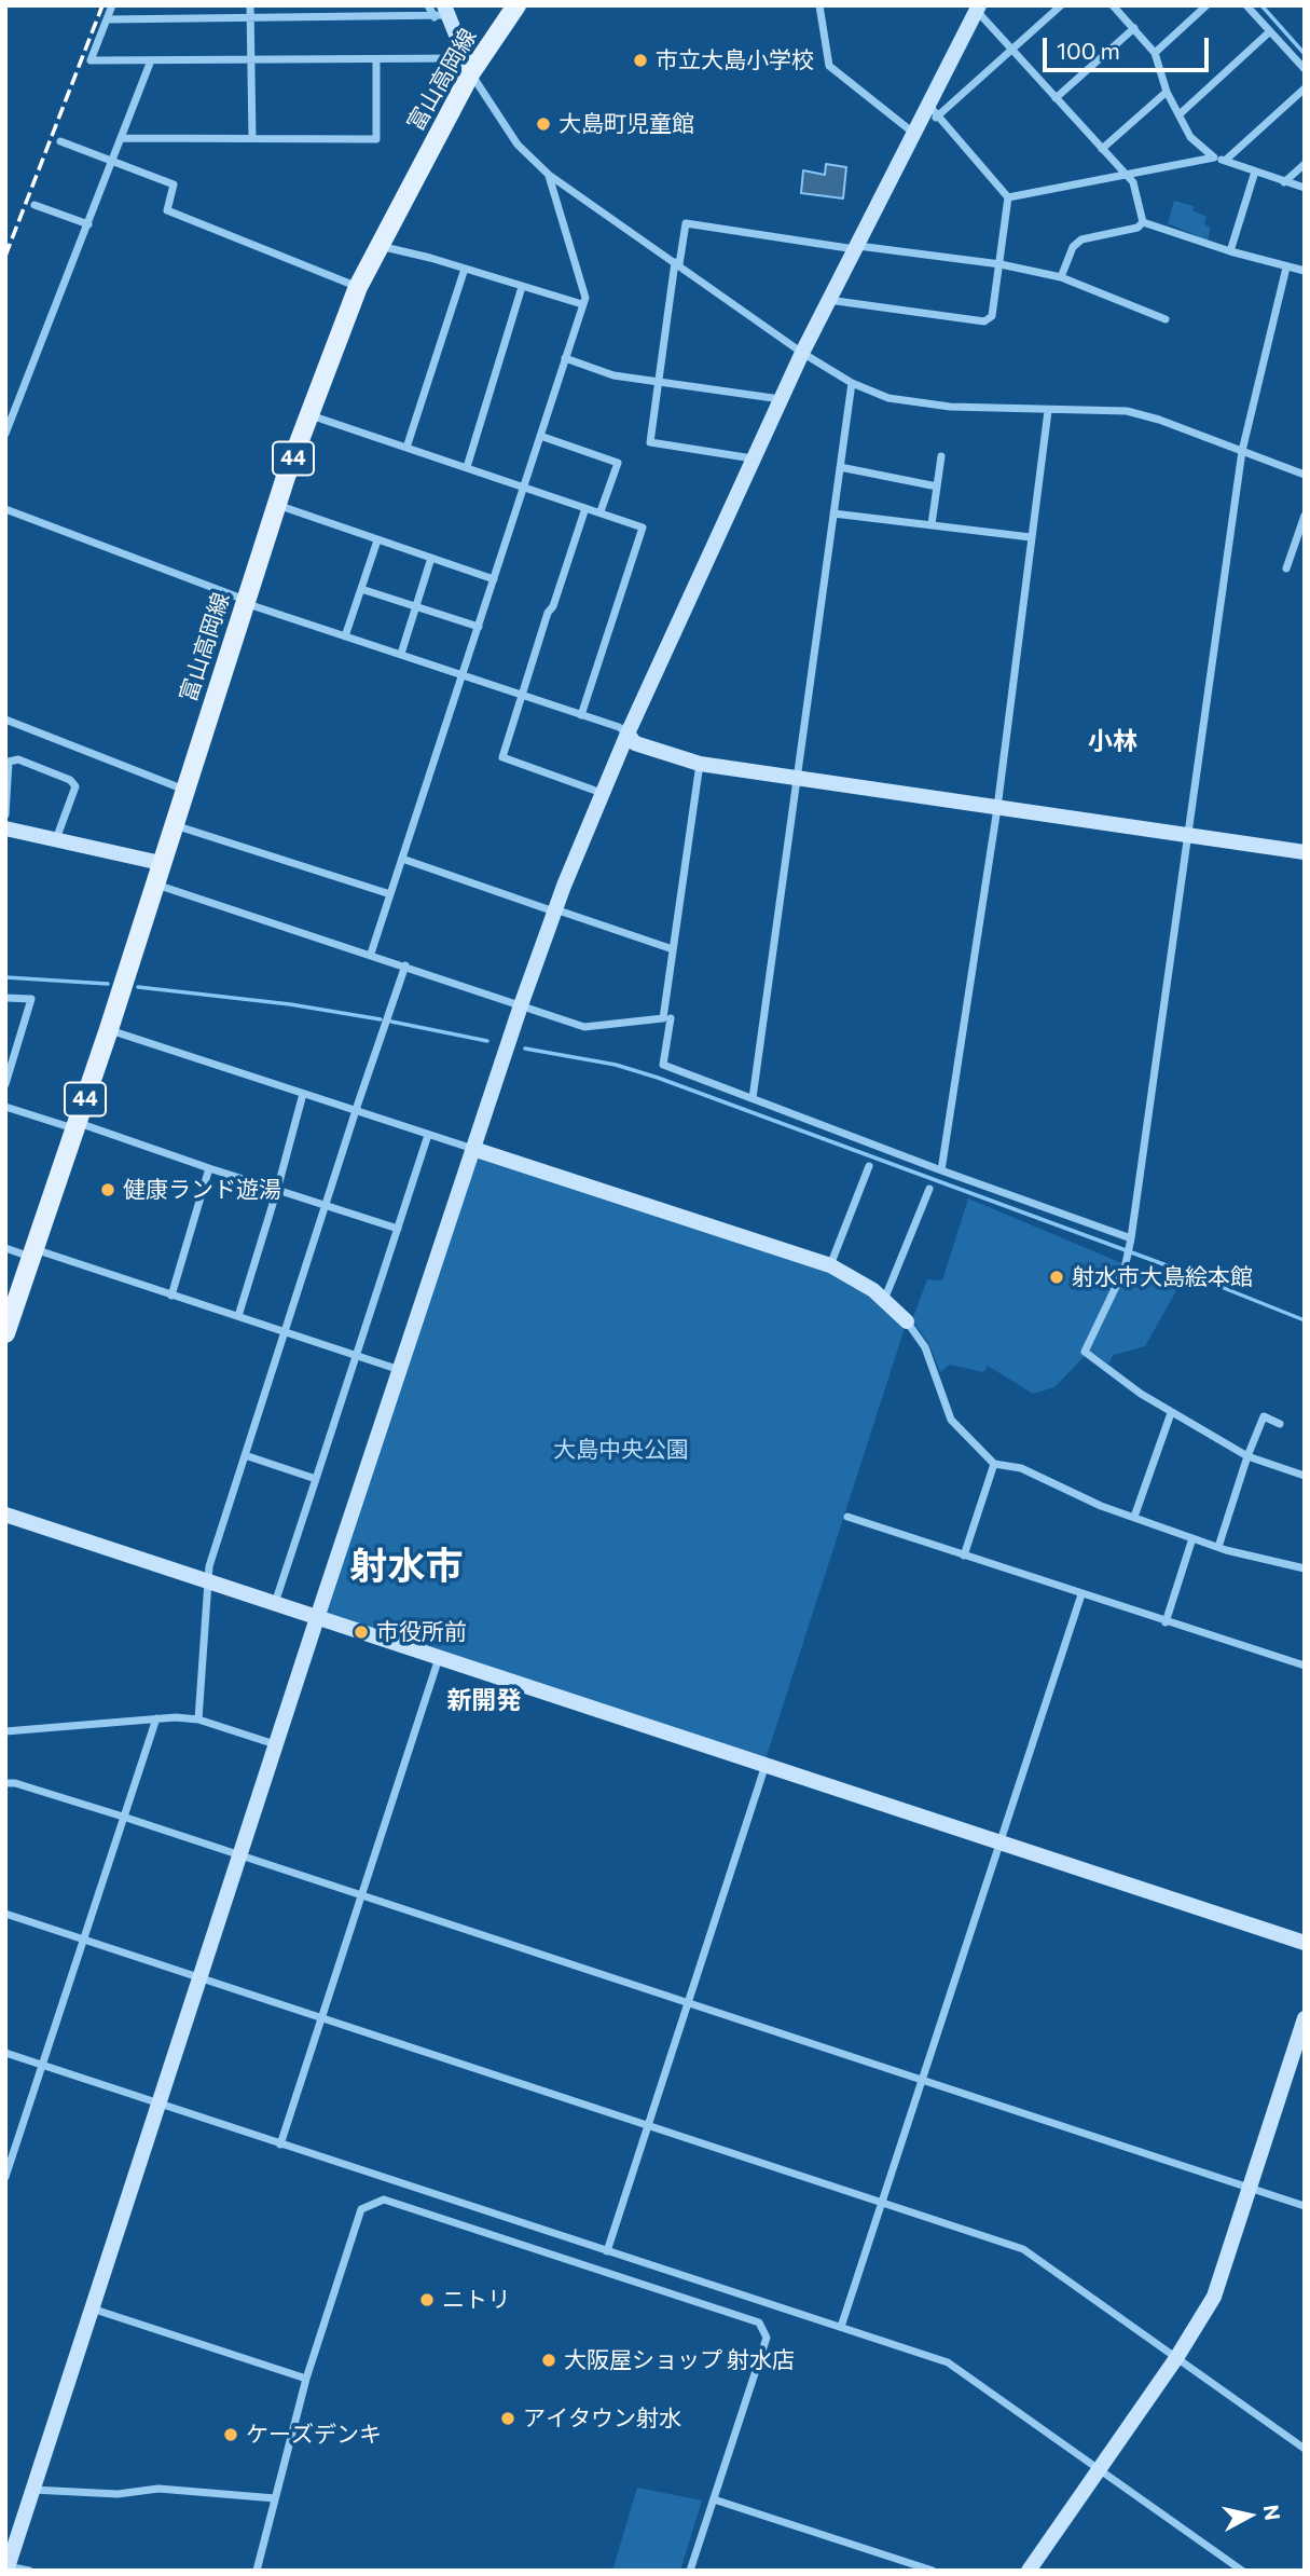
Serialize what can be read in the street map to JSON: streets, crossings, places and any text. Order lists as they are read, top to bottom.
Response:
{
  "streets": {
    "main road": ["富山高岡線", "44"]
  },
  "districts": ["小林", "射水市", "新開発"],
  "parks": ["大島中央公園"],
  "places": [
    "市立大島小学校",
    "大島町児童館",
    "健康ランド遊湯",
    "射水市大島絵本館",
    "市役所前",
    "ニトリ",
    "大阪屋ショップ 射水店",
    "アイタウン射水",
    "ケーズデンキ"
  ],
  "scale_bar": "100 m",
  "north": "right"
}
